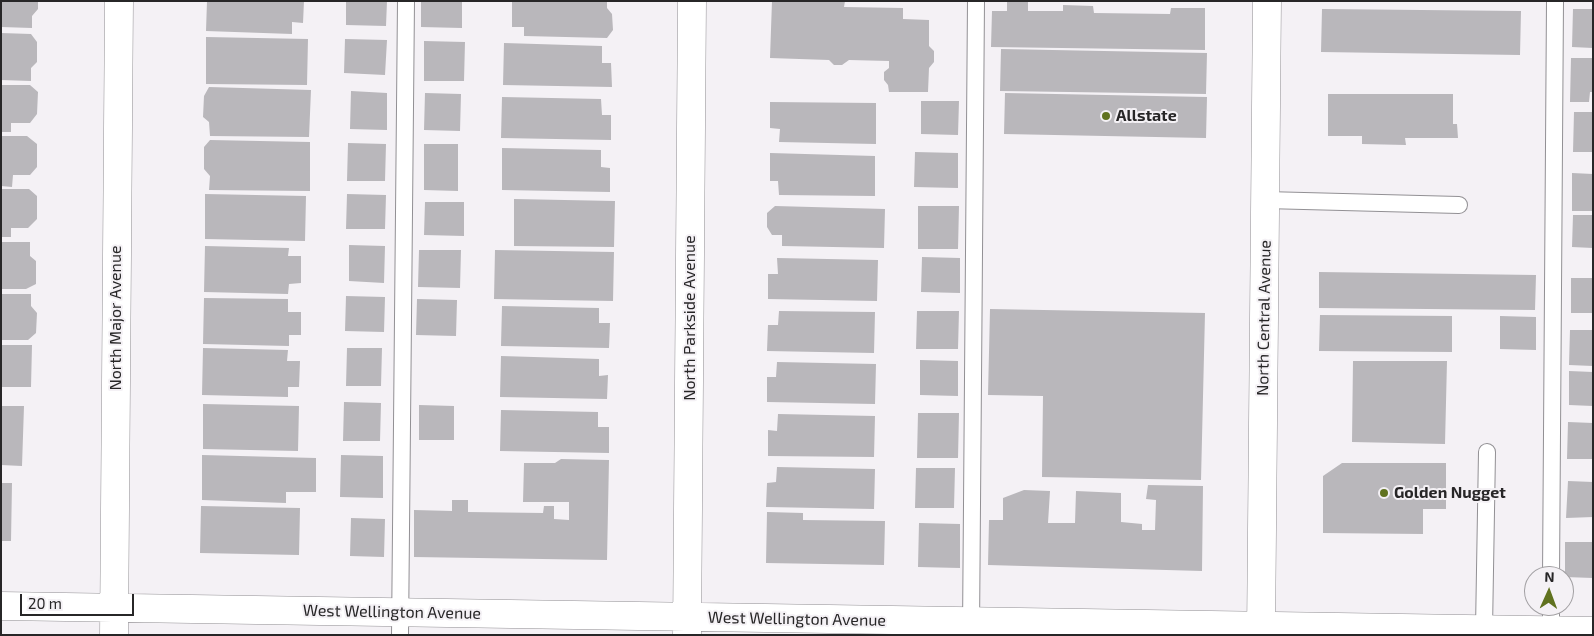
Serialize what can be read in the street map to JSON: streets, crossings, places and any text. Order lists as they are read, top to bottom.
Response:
{
  "streets": {
    "street": [
      "North Major Avenue",
      "North Parkside Avenue",
      "North Central Avenue",
      "West Wellington Avenue"
    ]
  },
  "crossings": [
    ["North Major Avenue", "West Wellington Avenue"],
    ["North Parkside Avenue", "West Wellington Avenue"],
    ["North Central Avenue", "West Wellington Avenue"]
  ],
  "places": ["Allstate", "Golden Nugget"],
  "scale_bar": "20 m",
  "north": "top"
}
